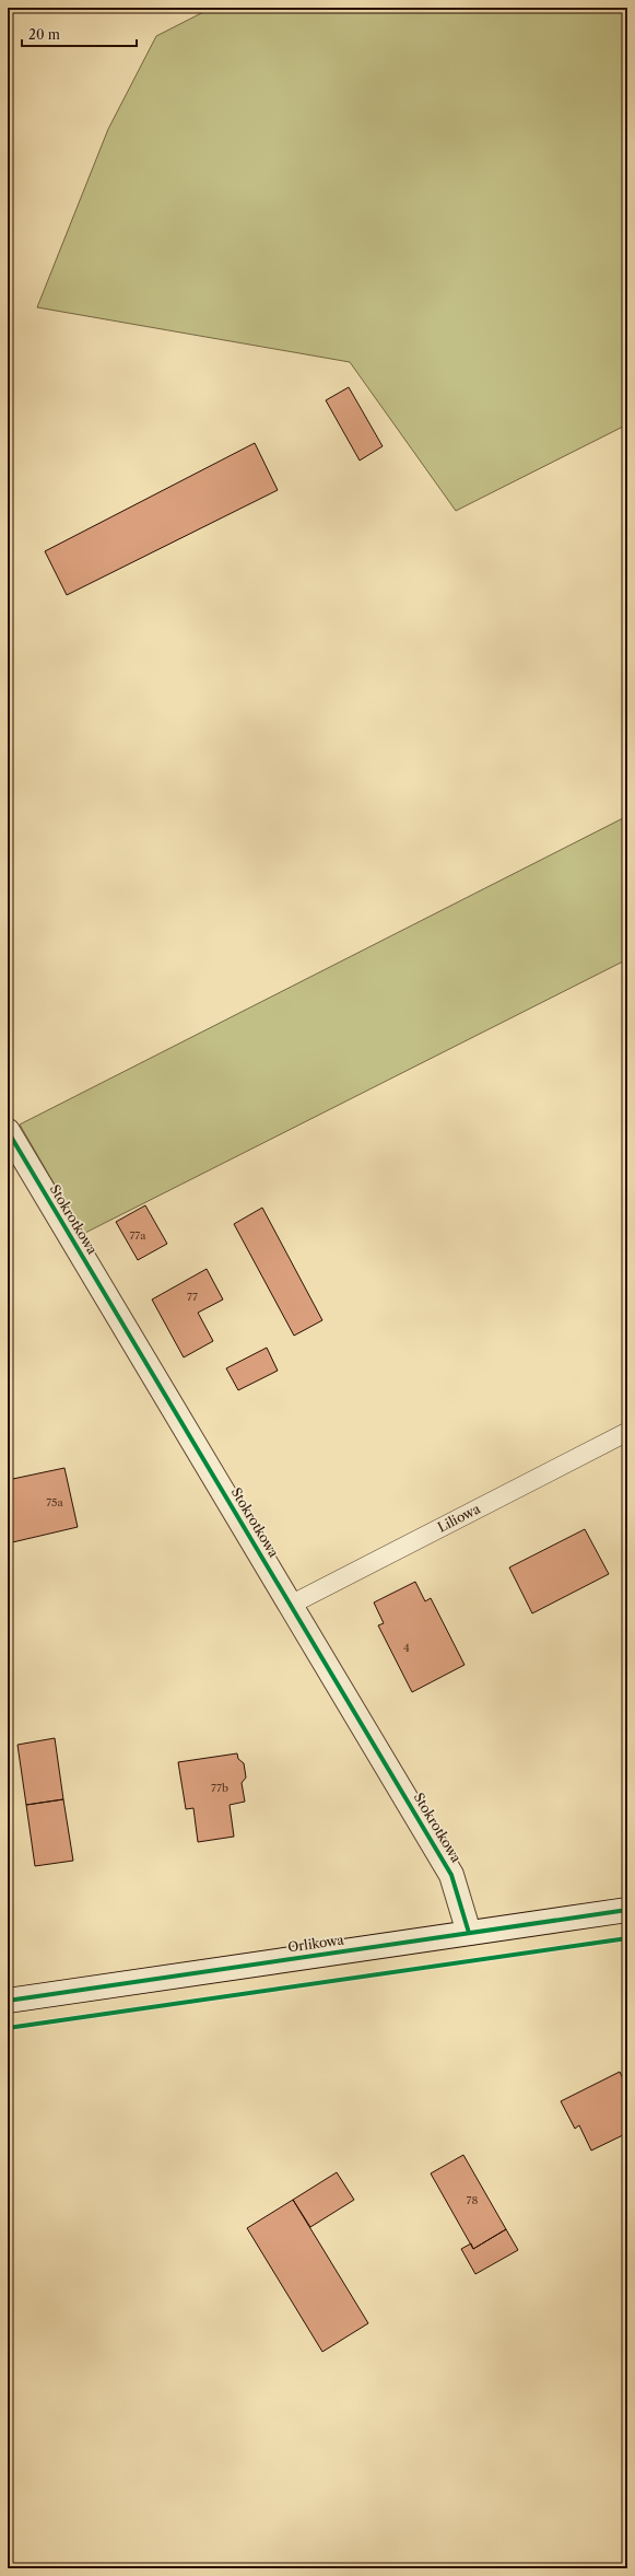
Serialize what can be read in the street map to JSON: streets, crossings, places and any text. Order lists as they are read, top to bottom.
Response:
{
  "streets": {
    "street": ["Stokrotkowa", "Orlikowa"],
    "lane": ["Liliowa"]
  },
  "crossings": [
    ["Stokrotkowa", "Liliowa"],
    ["Stokrotkowa", "Orlikowa"]
  ],
  "house_numbers": [
    "77a",
    "77",
    "75a",
    "4",
    "77b",
    "78"
  ],
  "scale_bar": "20 m"
}
